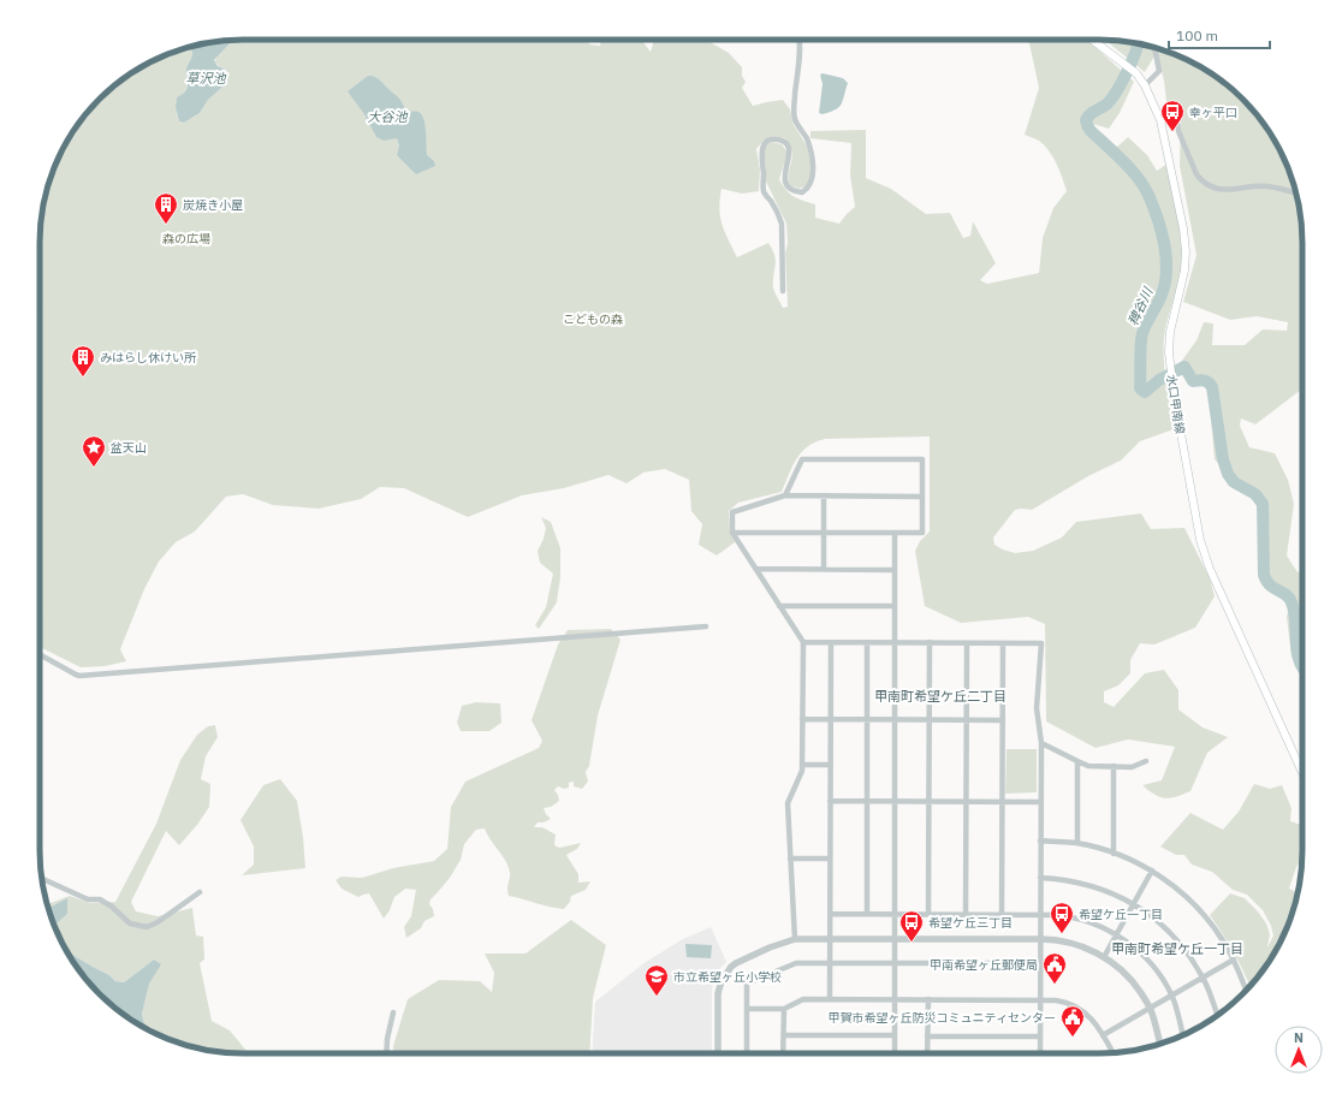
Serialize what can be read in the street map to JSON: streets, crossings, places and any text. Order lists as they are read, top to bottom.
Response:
{
  "streets": {
    "main road": ["水口甲南線"]
  },
  "districts": ["甲南町希望ケ丘二丁目", "甲南町希望ケ丘一丁目"],
  "water": ["草沢池", "大谷池", "稗谷川"],
  "parks": ["森の広場", "こどもの森"],
  "places": {
    "bus stop": ["幸ヶ平口", "希望ケ丘一丁目", "希望ケ丘三丁目"],
    "building": ["炭焼き小屋", "みはらし休けい所"],
    "place": ["盆天山"],
    "public building": ["甲南希望ヶ丘郵便局", "甲賀市希望ヶ丘防災コミュニティセンター"],
    "school or university": ["市立希望ヶ丘小学校"]
  },
  "scale_bar": "100 m",
  "north": "top"
}
